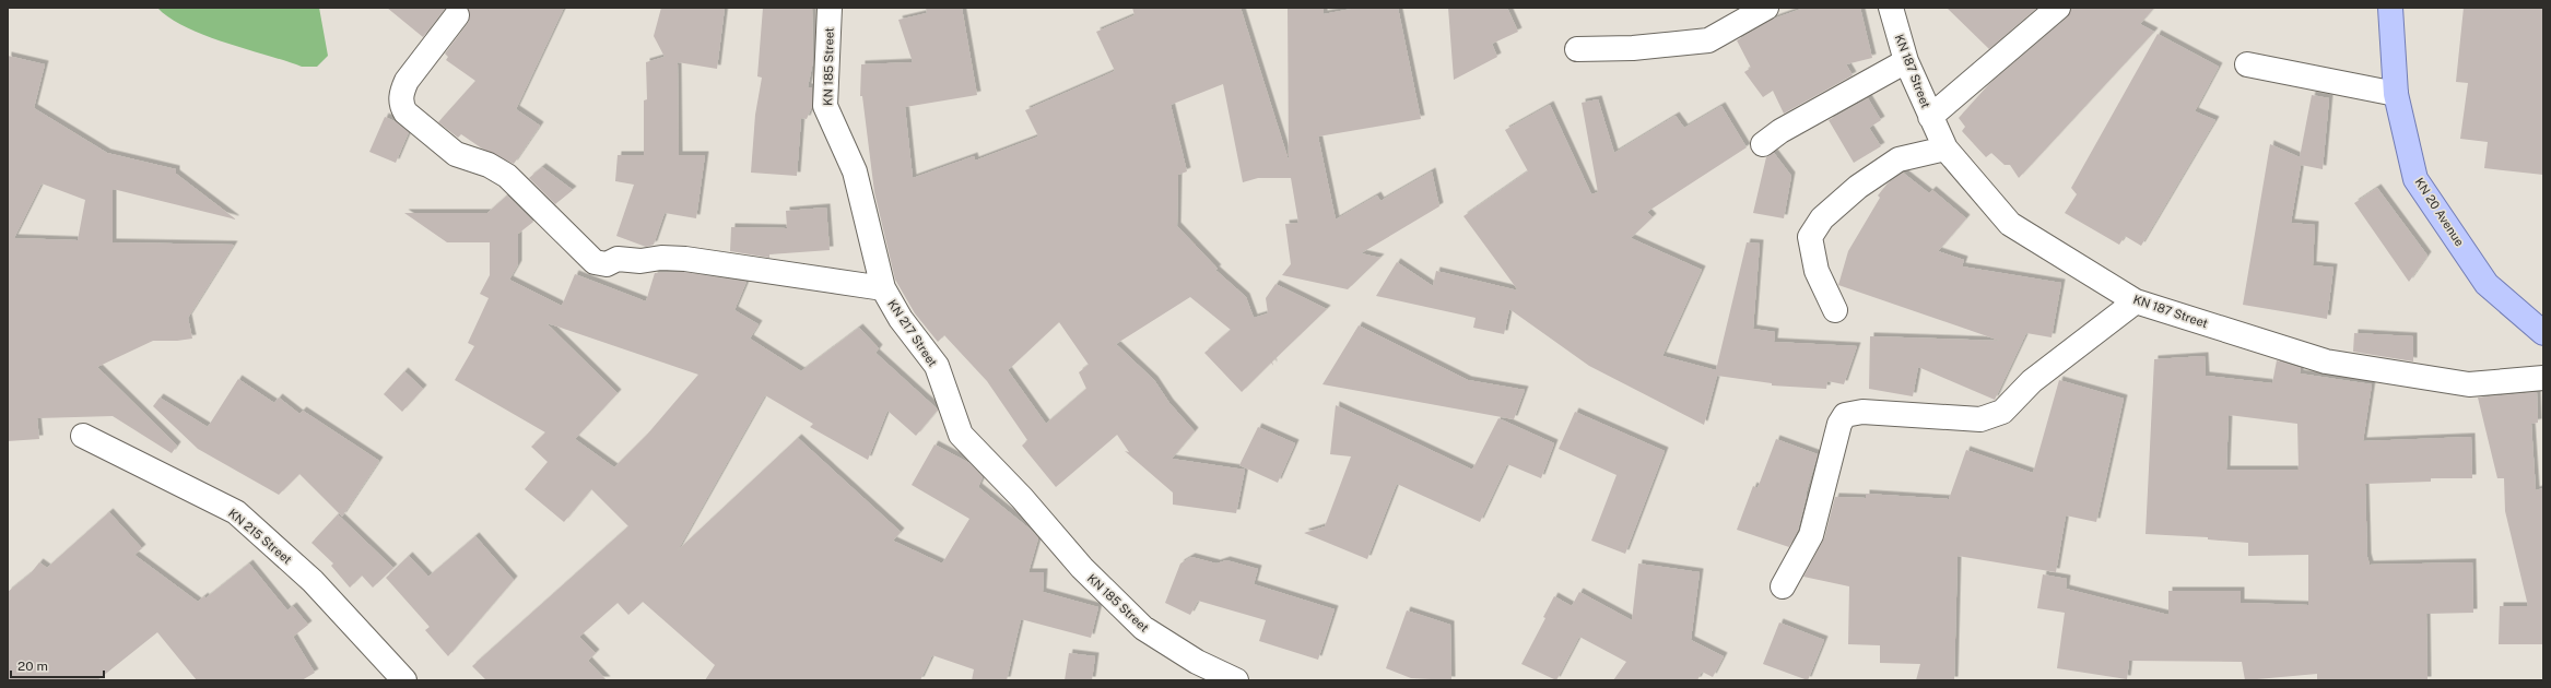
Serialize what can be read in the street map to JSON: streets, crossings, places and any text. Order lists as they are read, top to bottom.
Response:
{
  "streets": {
    "main road": ["KN 20 Avenue"],
    "street": [
      "KN 185 Street",
      "KN 187 Street",
      "KN 217 Street",
      "KN 215 Street"
    ]
  },
  "crossings": [
    ["KN 185 Street", "KN 217 Street"]
  ],
  "scale_bar": "20 m"
}
